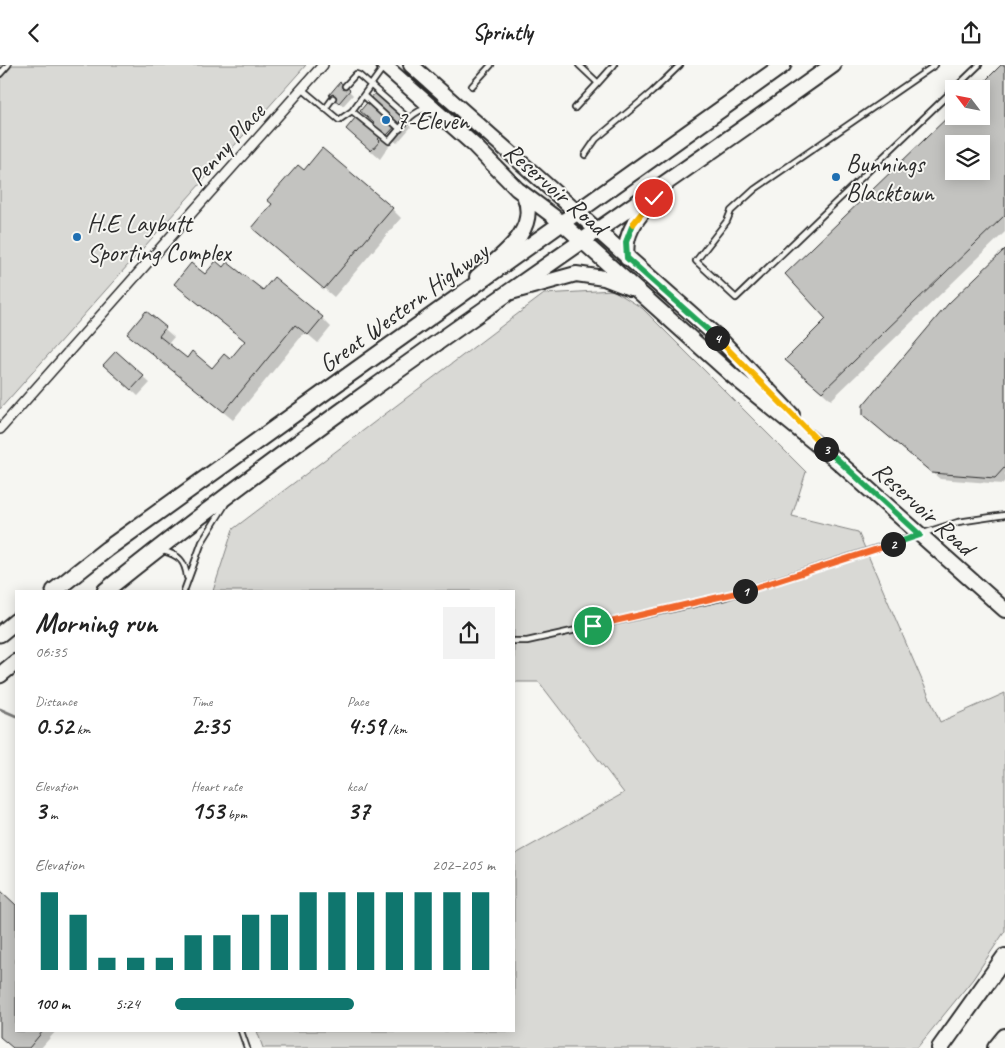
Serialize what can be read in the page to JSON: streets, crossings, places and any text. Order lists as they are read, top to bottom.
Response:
{
  "streets": {
    "highway": ["Great Western Highway"],
    "main road": ["Reservoir Road"],
    "street": ["Penny Place"]
  },
  "crossings": [
    ["Reservoir Road", "Great Western Highway"]
  ],
  "places": ["7-Eleven", "Bunnings Blacktown", "H.E Laybutt Sporting Complex"],
  "north": "top left",
  "page": {
    "header": "Sprintly",
    "pins": [
      "4",
      "3",
      "2",
      "1"
    ],
    "heading": ["Morning run", "06:35"],
    "stats": [
      ["Distance", "0.52 km"],
      ["Time", "2:35"],
      ["Pace", "4:59 /km"],
      ["Elevation", "3 m"],
      ["Heart rate", "153 bpm"],
      ["kcal", "37"]
    ],
    "chart": ["Elevation", "202–205 m"],
    "list": [
      {
        "name": "100 m",
        "note": "5:24"
      }
    ]
  }
}
